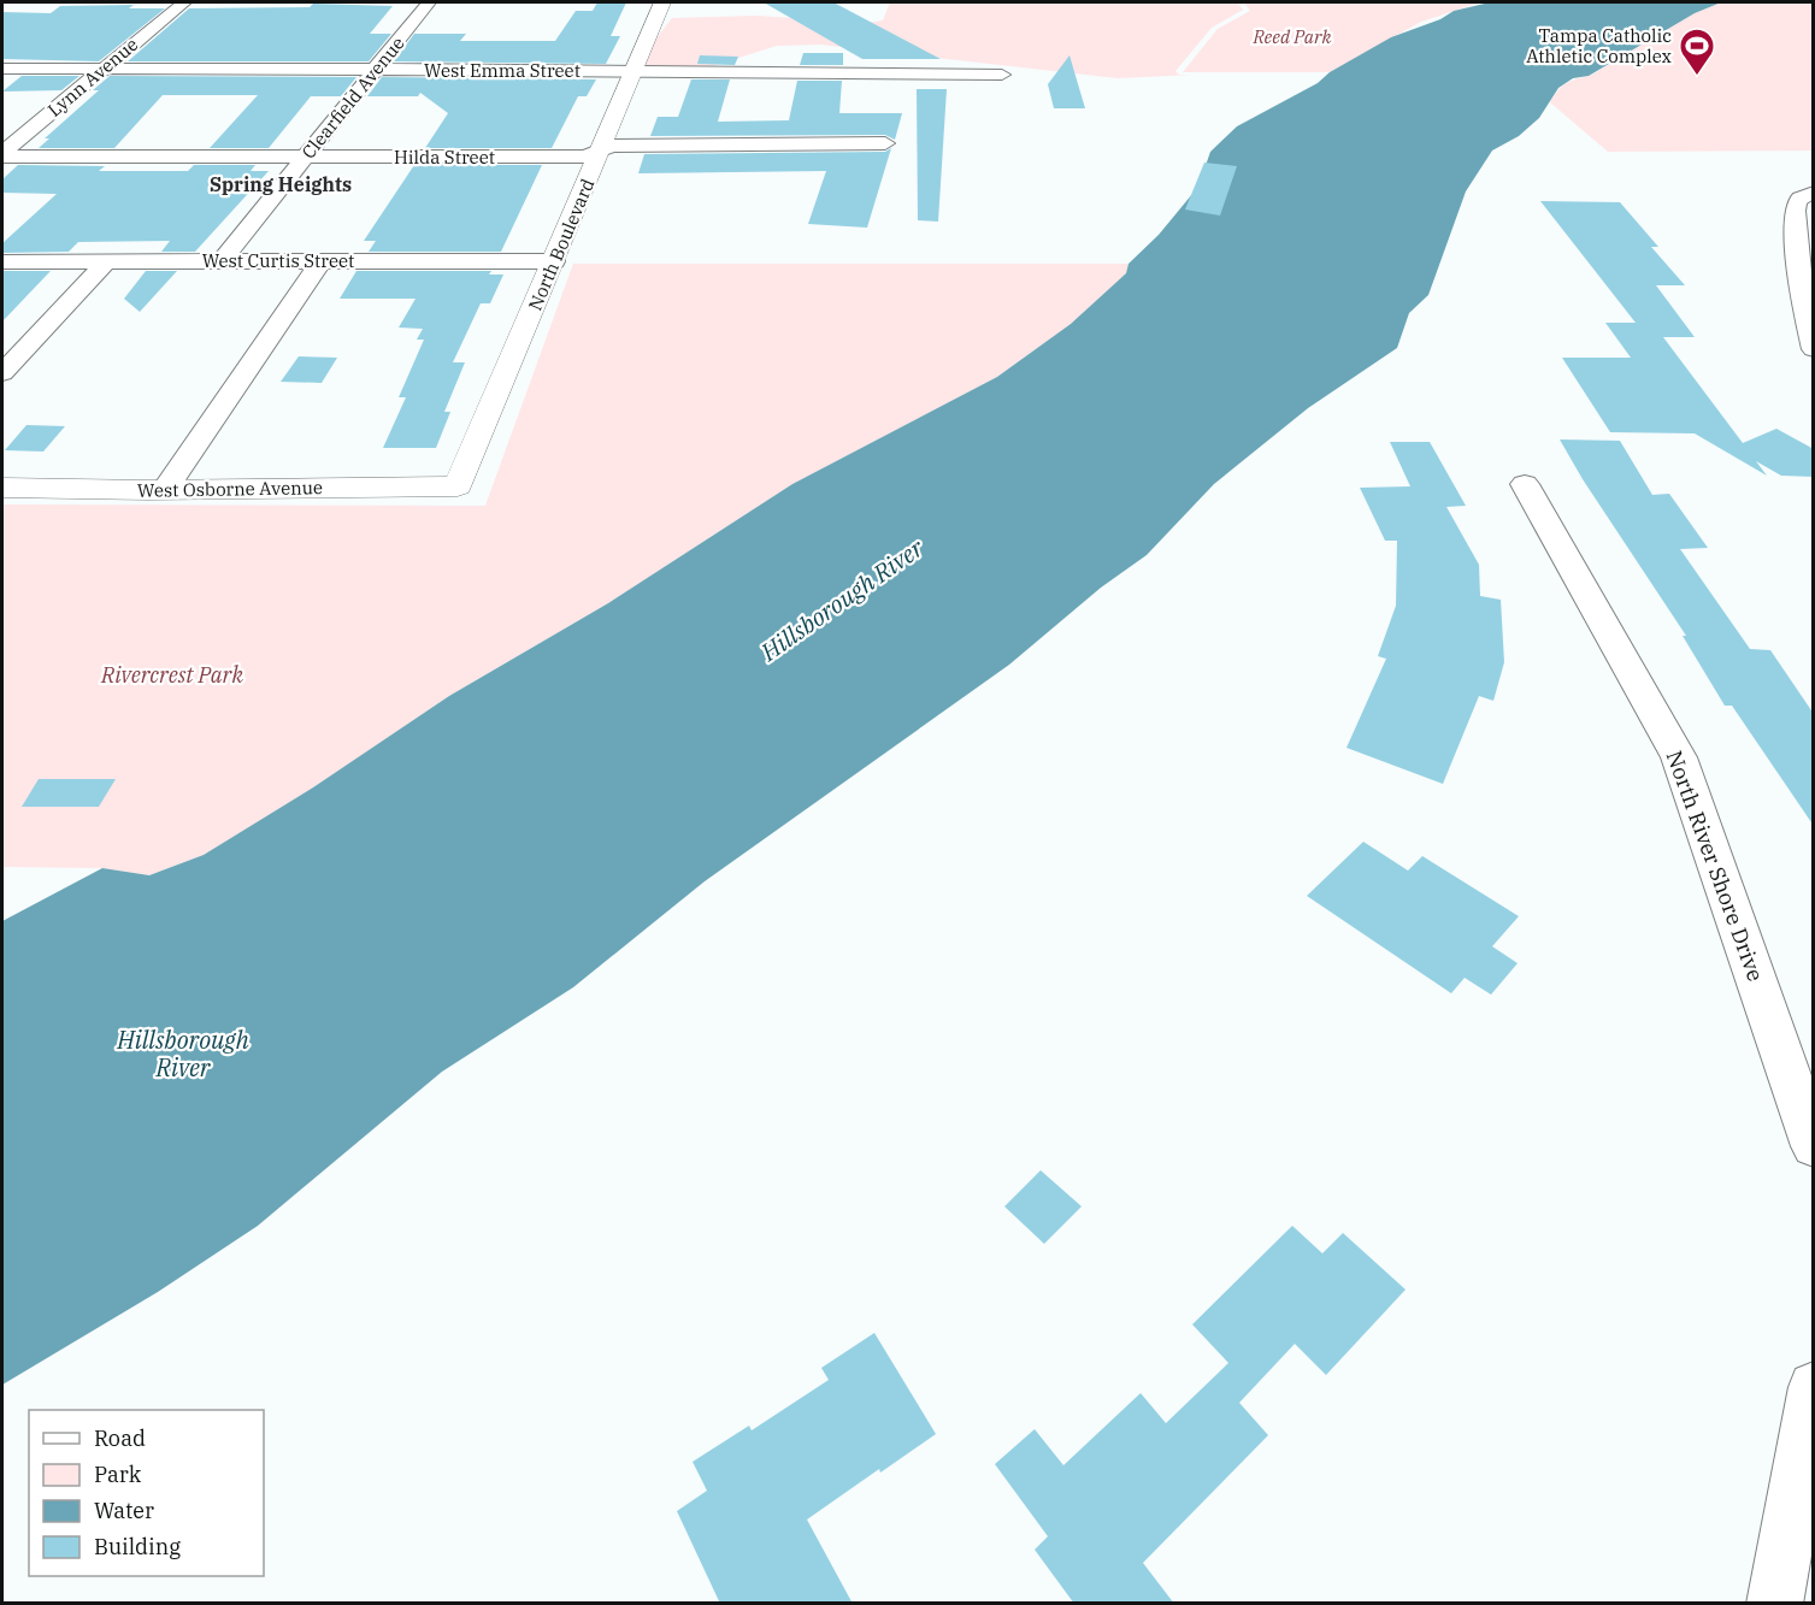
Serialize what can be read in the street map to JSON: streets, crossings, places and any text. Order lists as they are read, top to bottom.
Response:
{
  "streets": {
    "street": [
      "West Emma Street",
      "Lynn Avenue",
      "Clearfield Avenue",
      "Hilda Street",
      "North Boulevard",
      "West Curtis Street",
      "West Osborne Avenue",
      "North River Shore Drive"
    ]
  },
  "crossings": [
    ["West Emma Street", "Lynn Avenue"],
    ["West Emma Street", "Clearfield Avenue"],
    ["West Emma Street", "North Boulevard"],
    ["Lynn Avenue", "Hilda Street"],
    ["Clearfield Avenue", "Hilda Street"],
    ["Clearfield Avenue", "West Curtis Street"],
    ["Hilda Street", "North Boulevard"],
    ["North Boulevard", "West Curtis Street"],
    ["North Boulevard", "West Osborne Avenue"]
  ],
  "districts": ["Spring Heights"],
  "water": ["Hillsborough River"],
  "parks": ["Reed Park", "Rivercrest Park"],
  "places": {
    "sports": ["Tampa Catholic Athletic Complex"]
  },
  "legend": [
    "Road",
    "Park",
    "Water",
    "Building"
  ]
}
